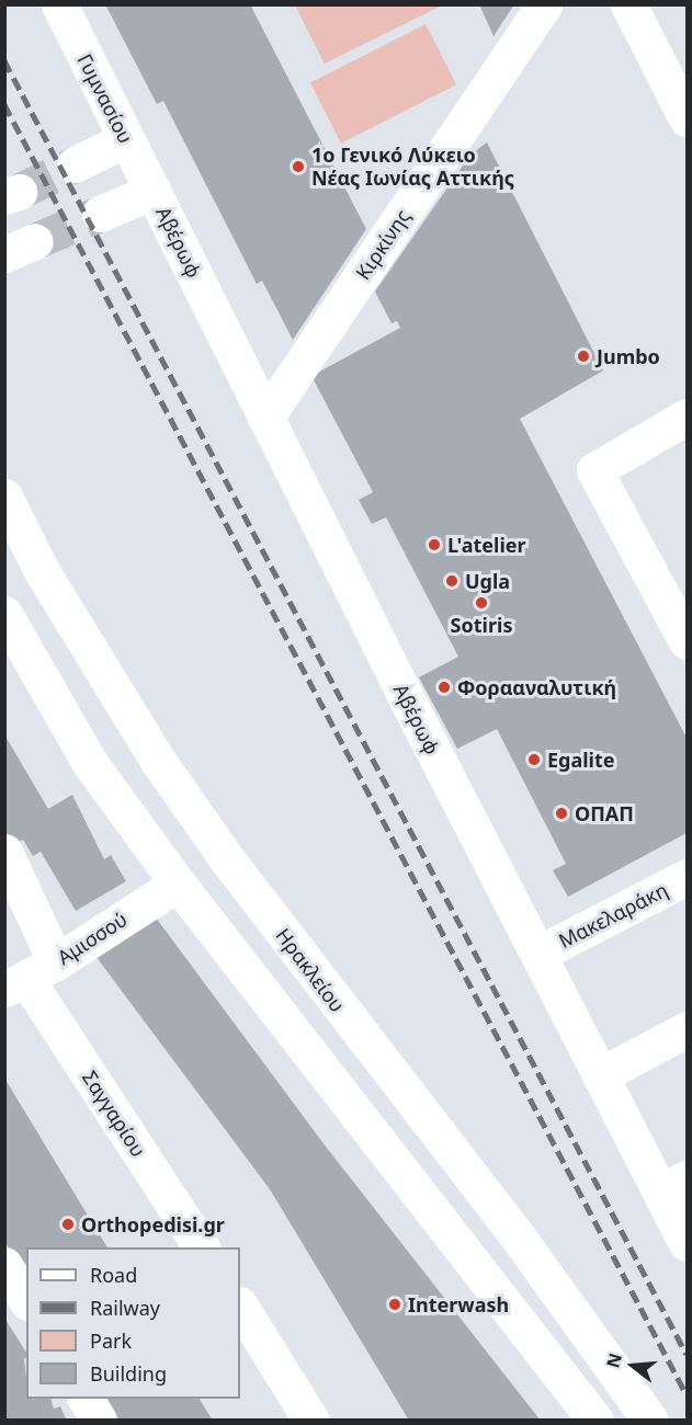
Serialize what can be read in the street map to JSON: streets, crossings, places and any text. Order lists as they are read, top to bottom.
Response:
{
  "streets": {
    "street": [
      "Γυμνασίου",
      "Αβέρωφ",
      "Κιρκίνης",
      "Μακελαράκη",
      "Αμισσού",
      "Ηρακλείου",
      "Σαγγαρίου"
    ]
  },
  "crossings": [
    ["Γυμνασίου", "Αβέρωφ"],
    ["Αβέρωφ", "Κιρκίνης"],
    ["Αβέρωφ", "Μακελαράκη"],
    ["Αμισσού", "Σαγγαρίου"]
  ],
  "places": [
    "1ο Γενικό Λύκειο Νέας Ιωνίας Αττικής",
    "Jumbo",
    "L'atelier",
    "Ugla",
    "Sotiris",
    "Φορααναλυτική",
    "Egalite",
    "ΟΠΑΠ",
    "Orthopedisi.gr",
    "Interwash"
  ],
  "legend": [
    "Road",
    "Railway",
    "Park",
    "Building"
  ],
  "north": "left"
}
